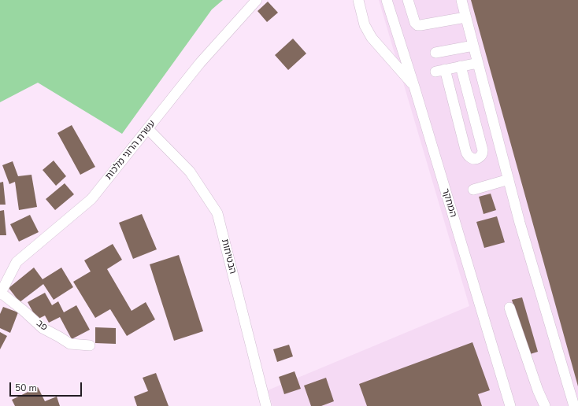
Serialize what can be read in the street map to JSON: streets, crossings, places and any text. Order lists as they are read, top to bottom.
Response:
{
  "streets": {
    "street": [
      "עשרת הרוגי מלכות",
      "המחקר",
      "הבטיחות",
      "פב"
    ]
  },
  "crossings": [
    ["עשרת הרוגי מלכות", "הבטיחות"],
    ["עשרת הרוגי מלכות", "פב"]
  ],
  "scale_bar": "50 m"
}
